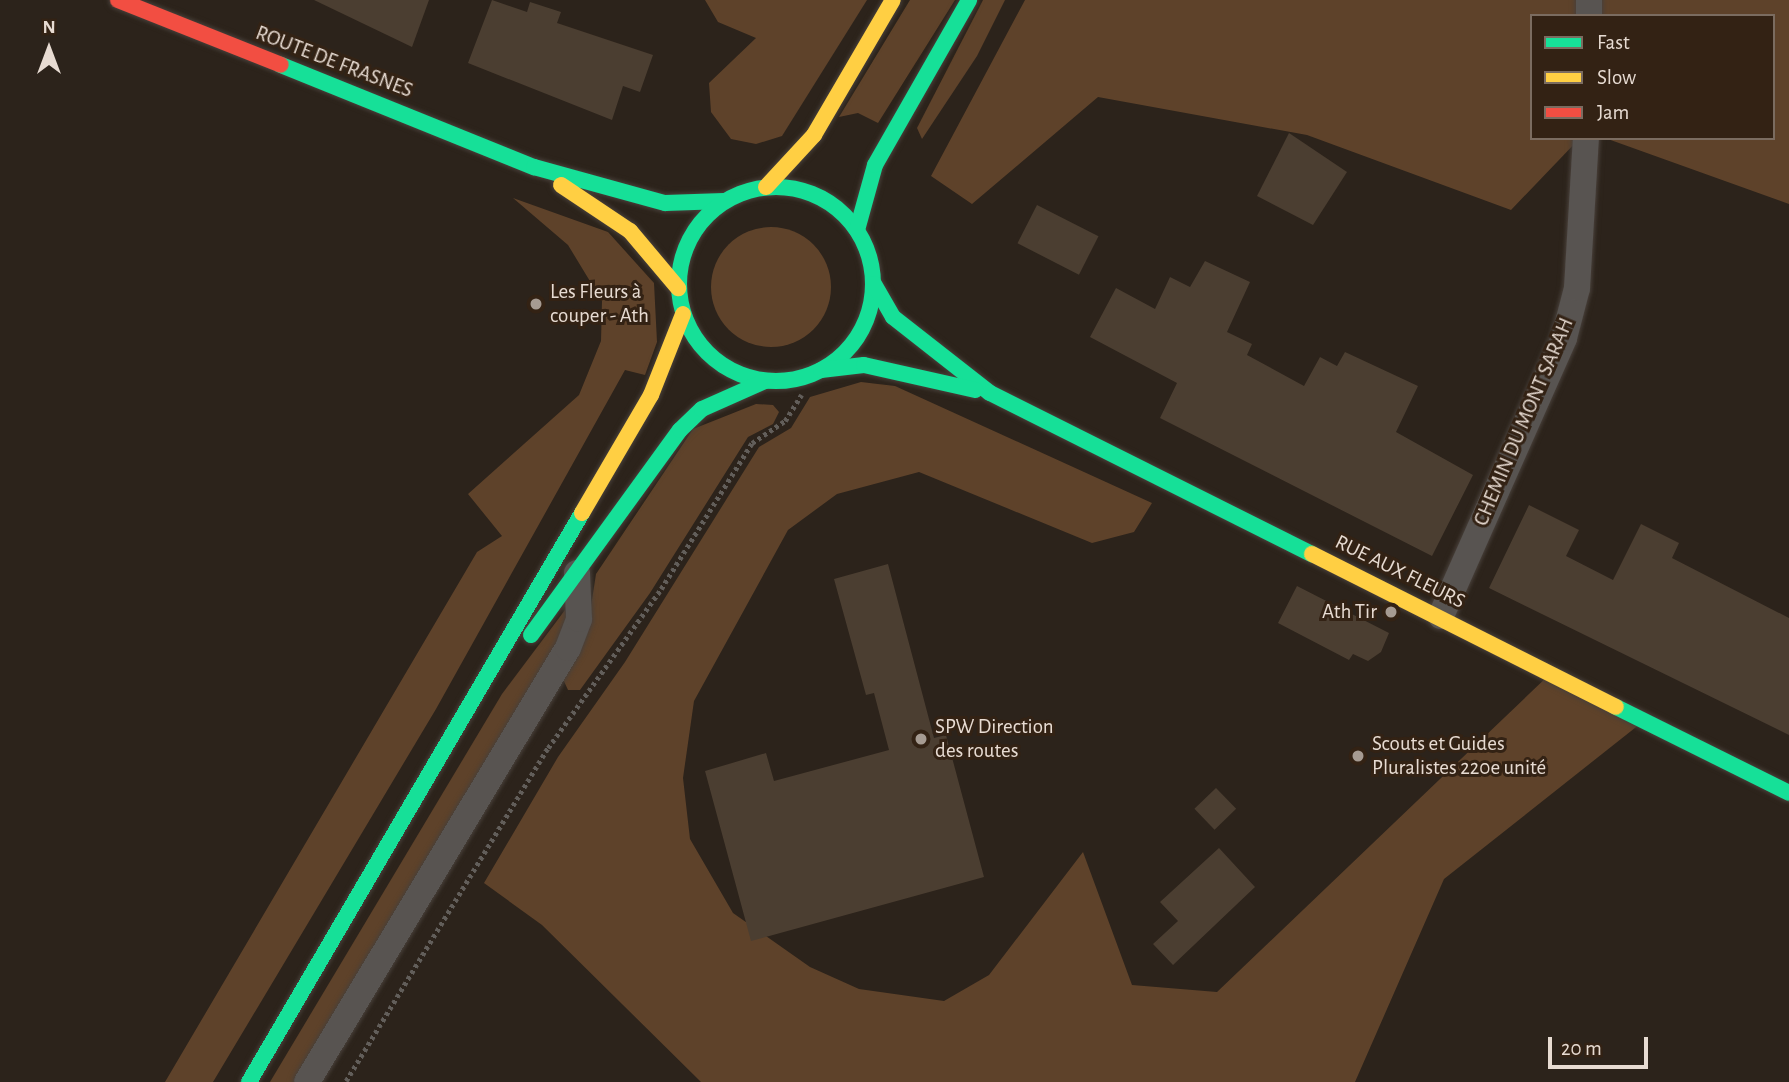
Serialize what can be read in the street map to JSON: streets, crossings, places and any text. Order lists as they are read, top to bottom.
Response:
{
  "streets": {
    "main road": ["ROUTE DE FRASNES", "RUE AUX FLEURS"],
    "street": ["CHEMIN DU MONT SARAH"]
  },
  "crossings": [
    ["ROUTE DE FRASNES", "RUE AUX FLEURS"],
    ["CHEMIN DU MONT SARAH", "RUE AUX FLEURS"]
  ],
  "places": [
    "Les Fleurs à couper - Ath",
    "Ath Tir",
    "SPW Direction des routes",
    "Scouts et Guides Pluralistes 220e unité"
  ],
  "legend": ["Fast", "Slow", "Jam"],
  "scale_bar": "20 m",
  "north": "top"
}
